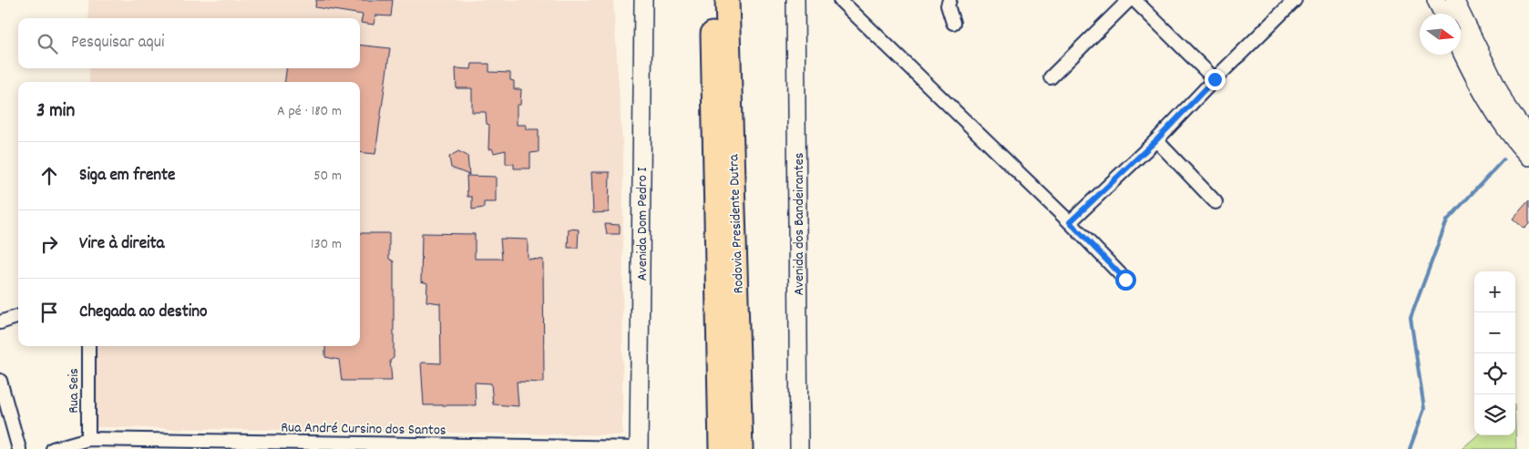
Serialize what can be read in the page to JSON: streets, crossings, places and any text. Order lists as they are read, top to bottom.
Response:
{
  "streets": {
    "highway": ["Rodovia Presidente Dutra"],
    "main road": ["Avenida Dom Pedro I", "Avenida dos Bandeirantes"],
    "street": ["Rua Seis", "Rua André Cursino dos Santos"]
  },
  "crossings": [
    ["Avenida Dom Pedro I", "Rua André Cursino dos Santos"],
    ["Rua Seis", "Rua André Cursino dos Santos"]
  ],
  "north": "right",
  "page": {
    "search": "Pesquisar aqui",
    "heading": ["3 min", "A pé · 180 m"],
    "list": [
      ["Siga em frente", "50 m"],
      ["Vire à direita", "130 m"],
      "Chegada ao destino"
    ],
    "map_buttons": ["+", "−"]
  }
}
